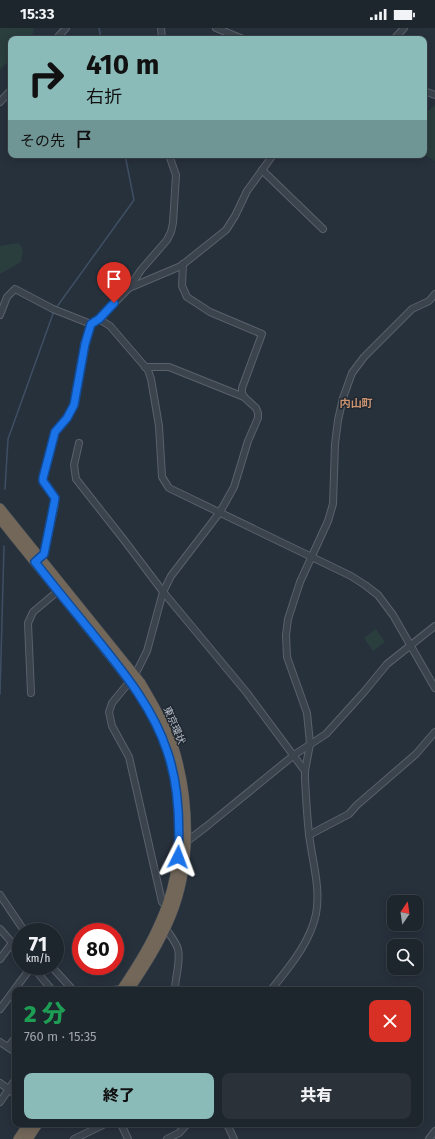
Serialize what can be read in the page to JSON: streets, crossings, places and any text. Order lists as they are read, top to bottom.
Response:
{
  "streets": {
    "highway": ["東京環状"]
  },
  "districts": ["内山町"],
  "north": "top",
  "page": {
    "status": "15:33",
    "turn": ["410 m", "右折"],
    "then": "その先",
    "speed": "71 km/h",
    "limit": "80",
    "heading": ["2 分", "760 m · 15:35"],
    "buttons": ["終了", "共有"]
  }
}
